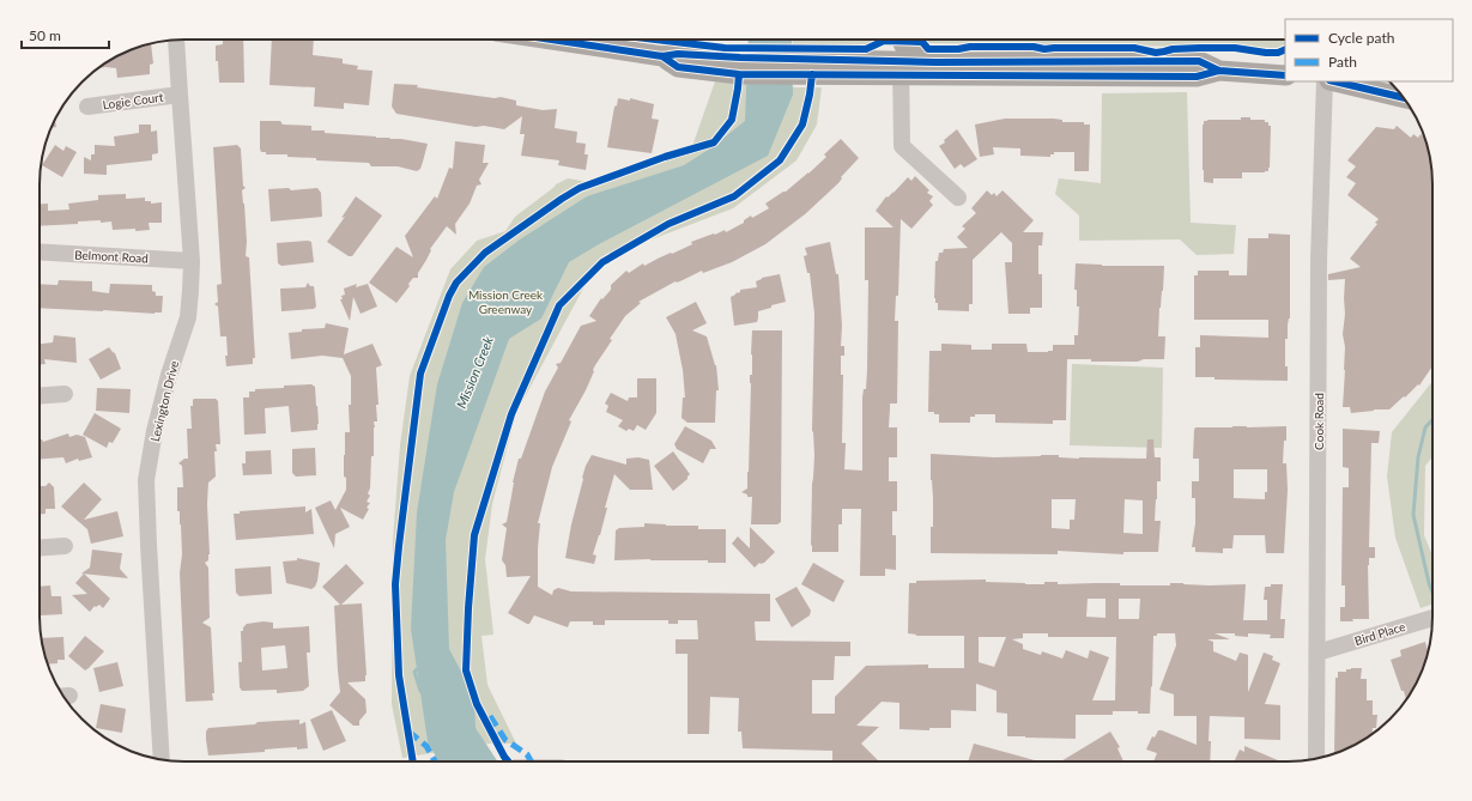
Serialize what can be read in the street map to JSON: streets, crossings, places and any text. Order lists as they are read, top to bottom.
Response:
{
  "streets": {
    "street": [
      "Logie Court",
      "Belmont Road",
      "Lexington Drive",
      "Cook Road",
      "Bird Place"
    ]
  },
  "crossings": [
    ["Logie Court", "Lexington Drive"],
    ["Belmont Road", "Lexington Drive"],
    ["Cook Road", "Bird Place"]
  ],
  "water": ["Mission Creek"],
  "parks": ["Mission Creek Greenway"],
  "legend": ["Cycle path", "Path"],
  "scale_bar": "50 m"
}
